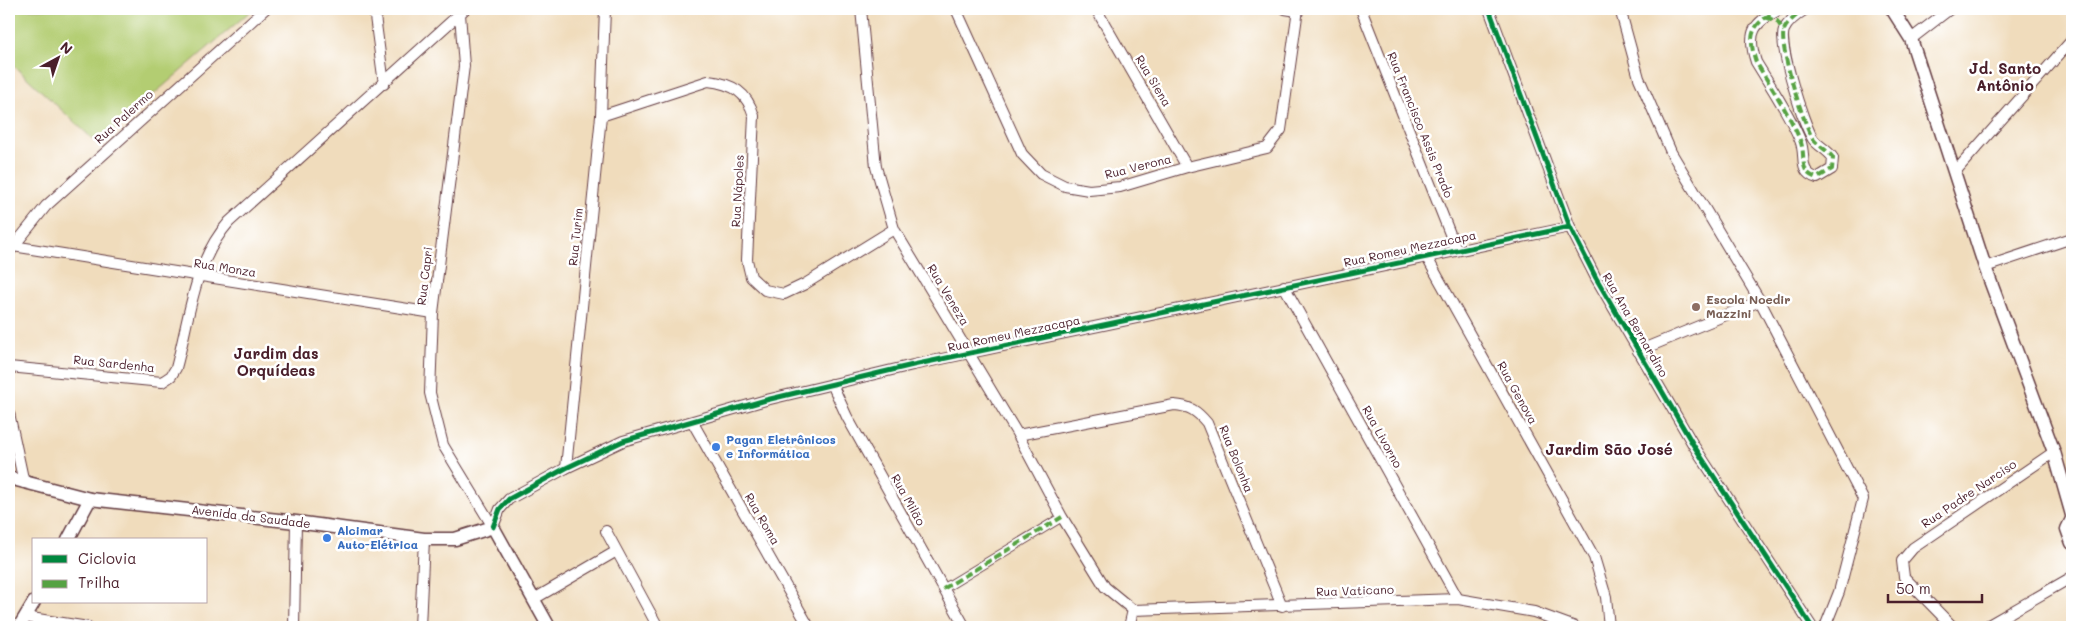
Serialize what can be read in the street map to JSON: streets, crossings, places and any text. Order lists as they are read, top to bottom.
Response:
{
  "streets": {
    "street": [
      "Rua Siena",
      "Rua Palermo",
      "Rua Francisco Assis Prado",
      "Rua Verona",
      "Rua Nápoles",
      "Rua Turim",
      "Rua Romeu Mezzacapa",
      "Rua Monza",
      "Rua Capri",
      "Rua Veneza",
      "Rua Ana Bernardino",
      "Rua Sardenha",
      "Rua Genova",
      "Rua Livorno",
      "Rua Bolonha",
      "Rua Padre Narciso",
      "Rua Milão",
      "Avenida da Saudade",
      "Rua Roma",
      "Rua Vaticano"
    ]
  },
  "crossings": [
    ["Rua Siena", "Rua Verona"],
    ["Rua Palermo", "Rua Monza"],
    ["Rua Francisco Assis Prado", "Rua Romeu Mezzacapa"],
    ["Rua Nápoles", "Rua Turim"],
    ["Rua Nápoles", "Rua Veneza"],
    ["Rua Turim", "Rua Romeu Mezzacapa"],
    ["Rua Romeu Mezzacapa", "Rua Capri"],
    ["Rua Romeu Mezzacapa", "Rua Veneza"],
    ["Rua Romeu Mezzacapa", "Rua Ana Bernardino"],
    ["Rua Romeu Mezzacapa", "Rua Genova"],
    ["Rua Romeu Mezzacapa", "Rua Livorno"],
    ["Rua Romeu Mezzacapa", "Rua Milão"],
    ["Rua Romeu Mezzacapa", "Avenida da Saudade"],
    ["Rua Romeu Mezzacapa", "Rua Roma"],
    ["Rua Monza", "Rua Capri"],
    ["Rua Monza", "Rua Sardenha"],
    ["Rua Capri", "Avenida da Saudade"],
    ["Rua Veneza", "Rua Bolonha"],
    ["Rua Veneza", "Rua Vaticano"],
    ["Rua Livorno", "Rua Vaticano"],
    ["Rua Bolonha", "Rua Vaticano"]
  ],
  "districts": ["Jd. Santo Antônio", "Jardim das Orquídeas", "Jardim São José"],
  "places": ["Escola Noedir Mazzini", "Pagan Eletrônicos e Informática", "Alcimar Auto-Elétrica"],
  "legend": ["Ciclovia", "Trilha"],
  "scale_bar": "50 m",
  "north": "top right"
}
